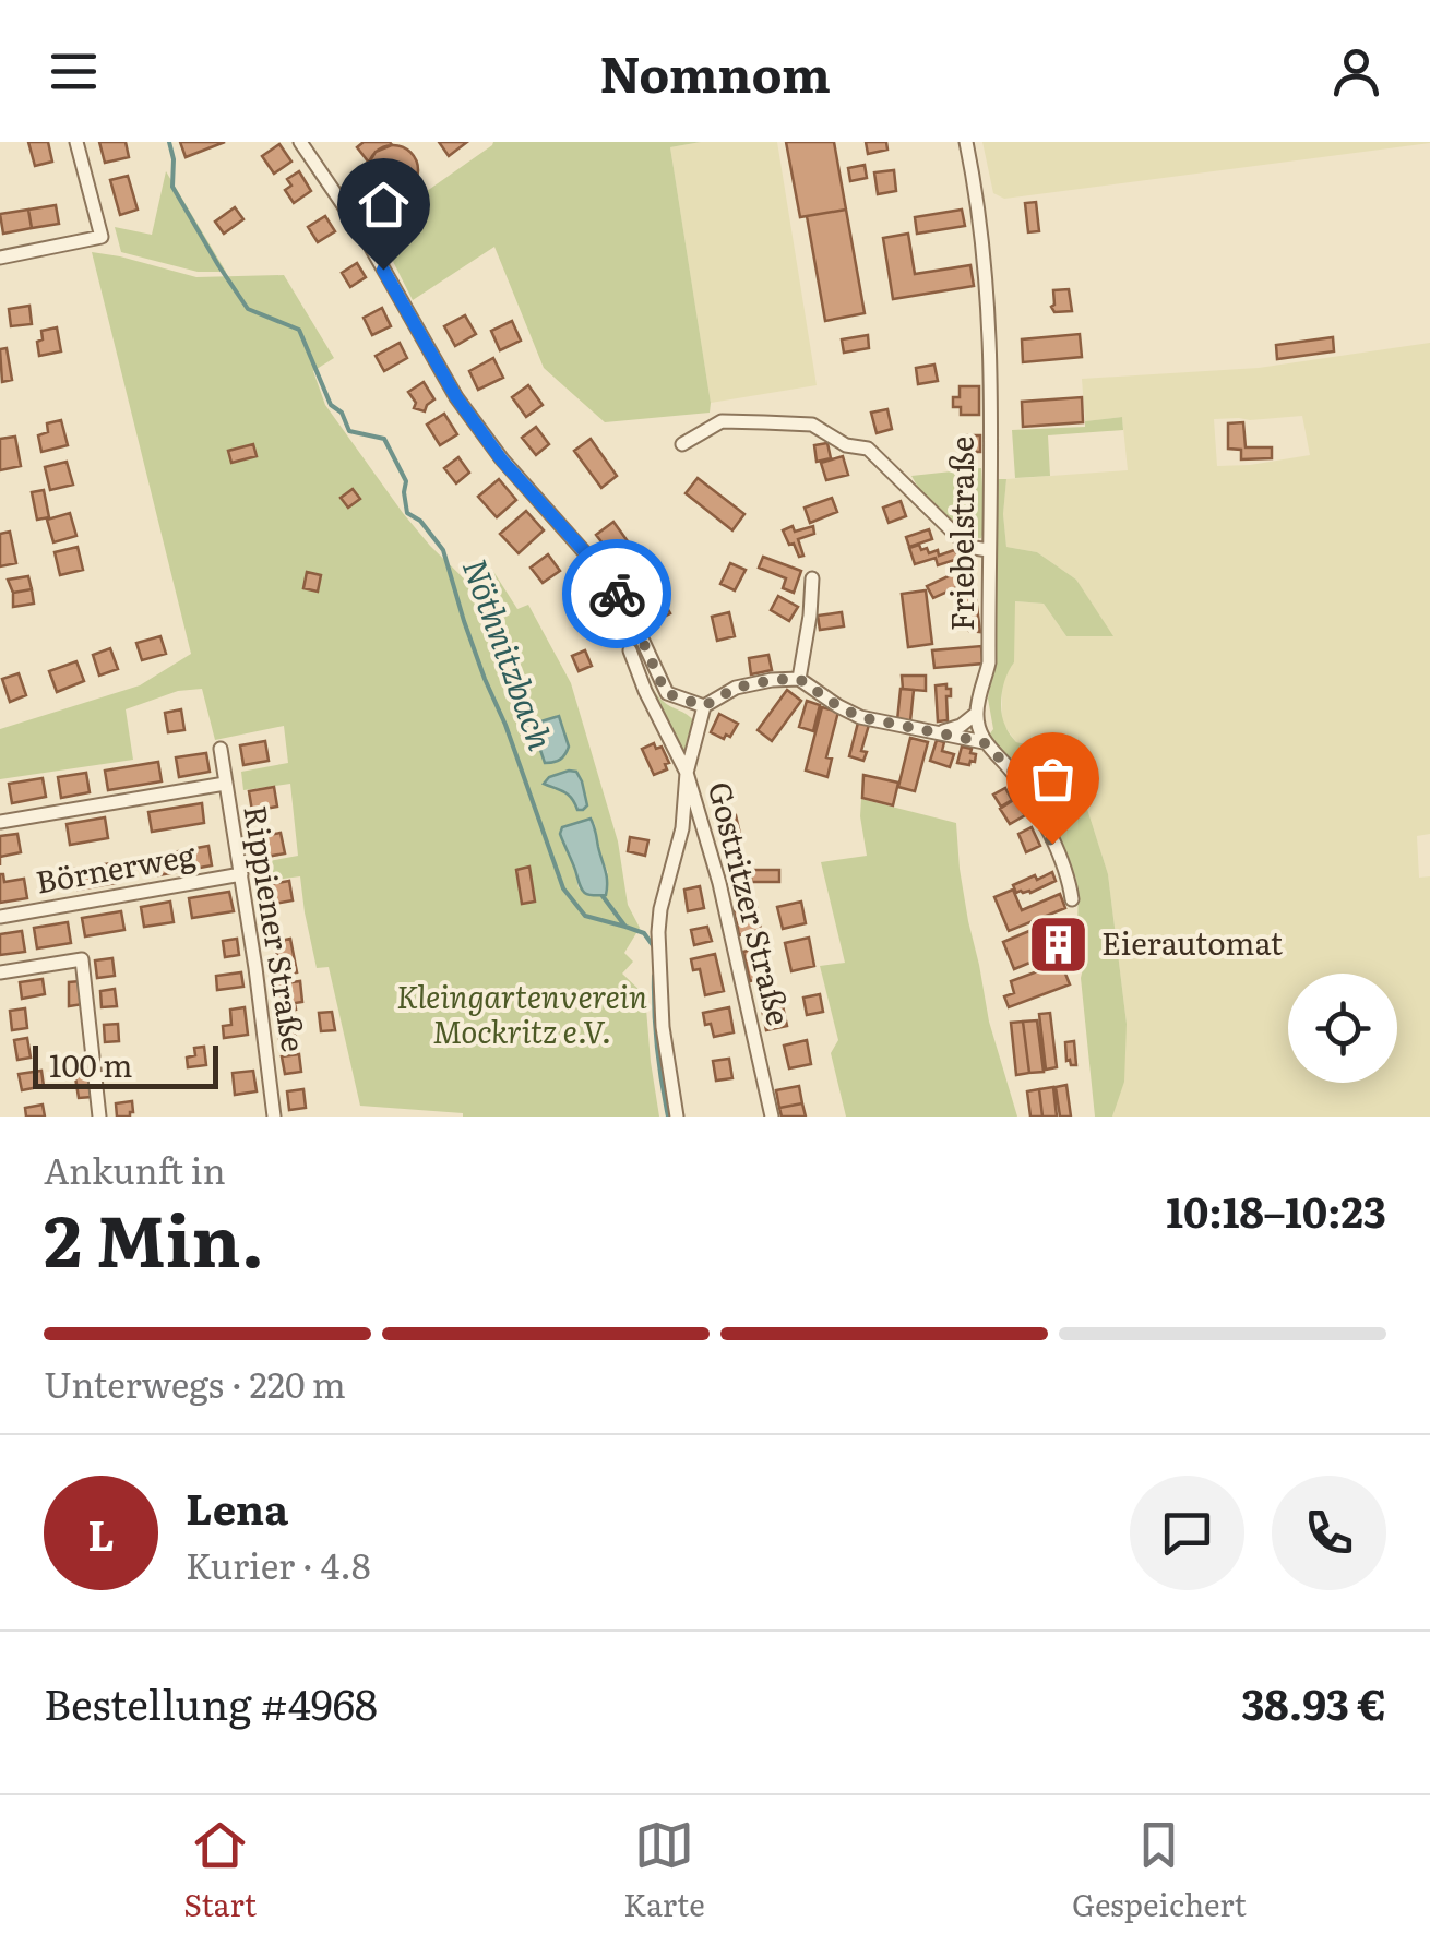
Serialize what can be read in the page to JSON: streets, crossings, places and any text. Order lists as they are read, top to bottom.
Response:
{
  "streets": {
    "street": [
      "Friebelstraße",
      "Börnerweg",
      "Gostritzer Straße",
      "Rippiener Straße"
    ]
  },
  "crossings": [
    ["Börnerweg", "Rippiener Straße"]
  ],
  "water": ["Nöthnitzbach"],
  "parks": ["Kleingartenverein Mockritz e.V."],
  "places": {
    "building": ["Eierautomat"]
  },
  "scale_bar": "100 m",
  "page": {
    "header": "Nomnom",
    "scale": "100 m",
    "heading": ["2 Min.", "Ankunft in", "10:18–10:23"],
    "panel": [
      "Lena",
      "Kurier · 4.8",
      "Bestellung #4968",
      "38.93 €"
    ],
    "bar": "Unterwegs · 220 m",
    "round": "L",
    "tabs": ["Start", "Karte", "Gespeichert"]
  }
}
